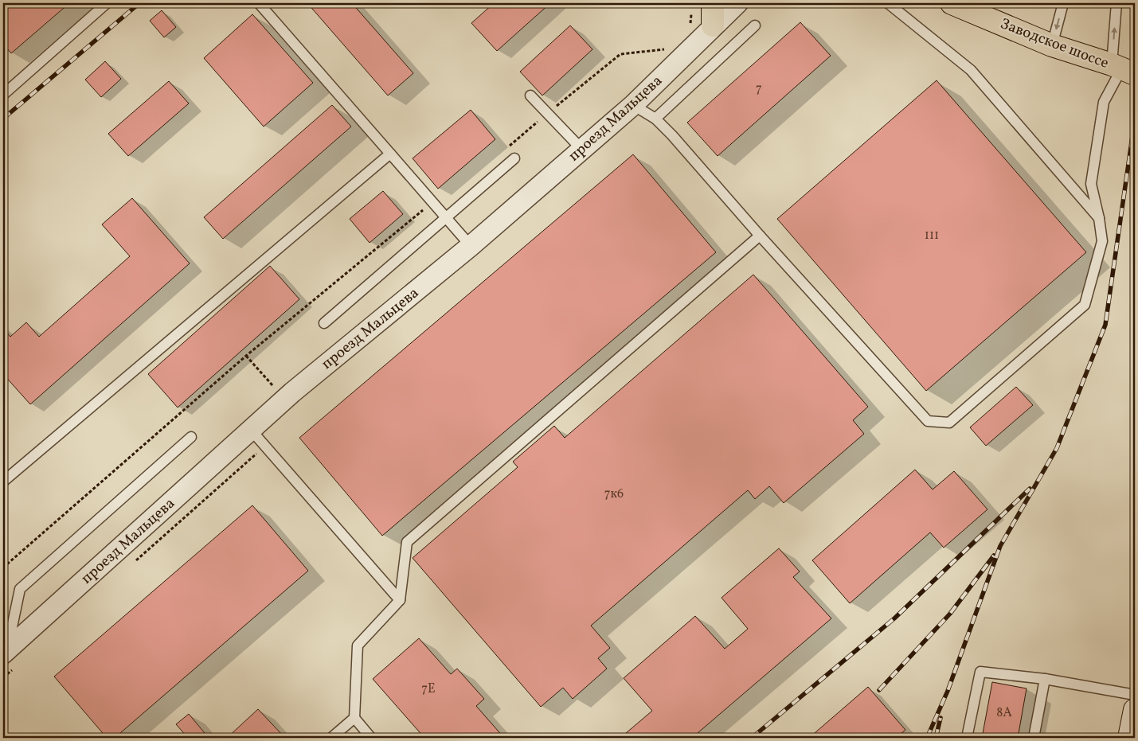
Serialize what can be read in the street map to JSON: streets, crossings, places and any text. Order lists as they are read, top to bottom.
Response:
{
  "streets": {
    "main road": ["Заводское шоссе"],
    "street": ["проезд Мальцева"]
  },
  "house_numbers": [
    "7",
    "111",
    "7к6",
    "7Е",
    "8А"
  ]
}
